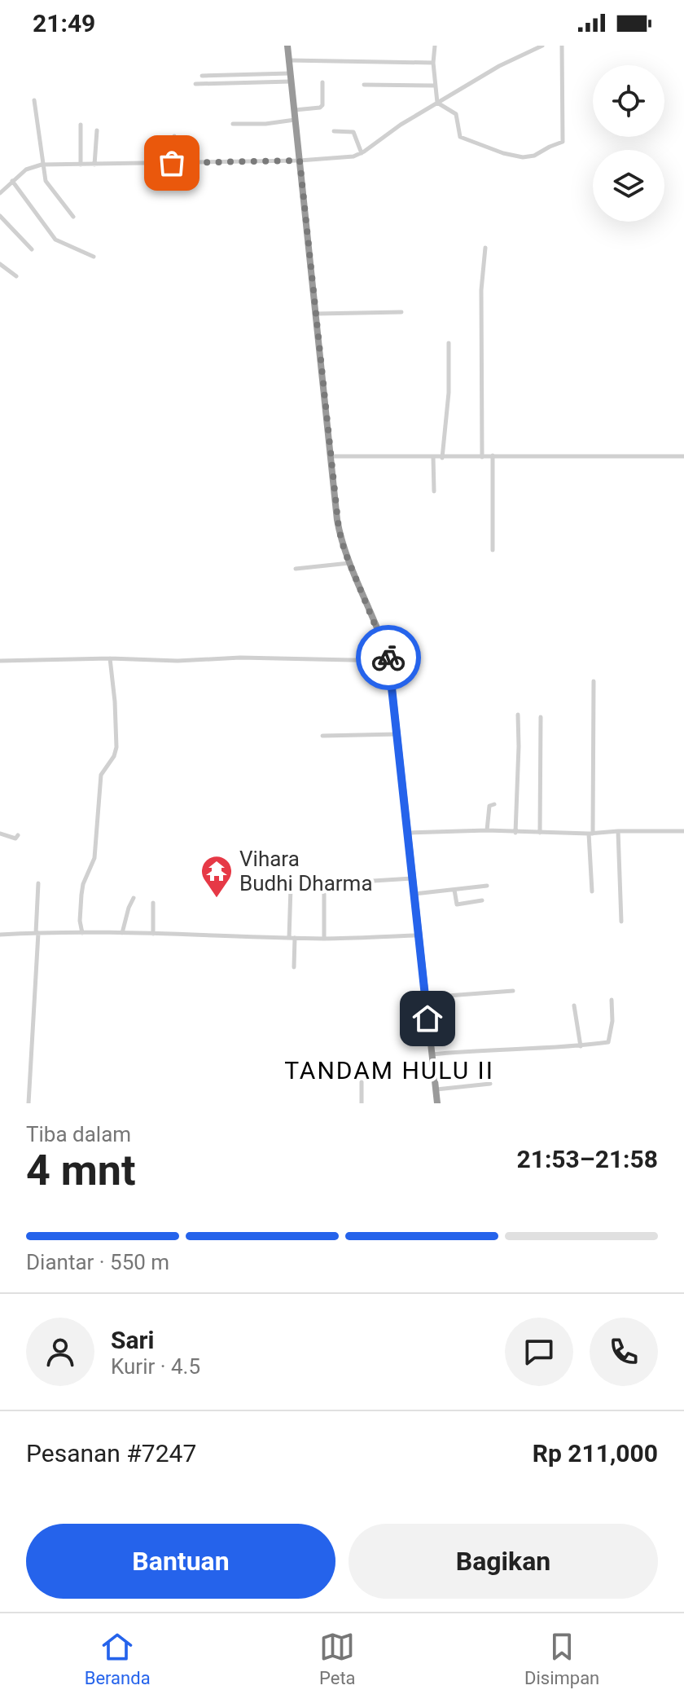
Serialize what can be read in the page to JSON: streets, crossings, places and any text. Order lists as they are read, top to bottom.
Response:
{
  "districts": ["TANDAM HULU II"],
  "places": {
    "temple": ["Vihara Budhi Dharma"]
  },
  "page": {
    "status": "21:49",
    "heading": ["4 mnt", "Tiba dalam", "21:53–21:58"],
    "panel": [
      "Sari",
      "Kurir · 4.5",
      "Pesanan #7247",
      "Rp 211,000"
    ],
    "bar": "Diantar · 550 m",
    "buttons": ["Bantuan", "Bagikan"],
    "tabs": ["Beranda", "Peta", "Disimpan"]
  }
}
